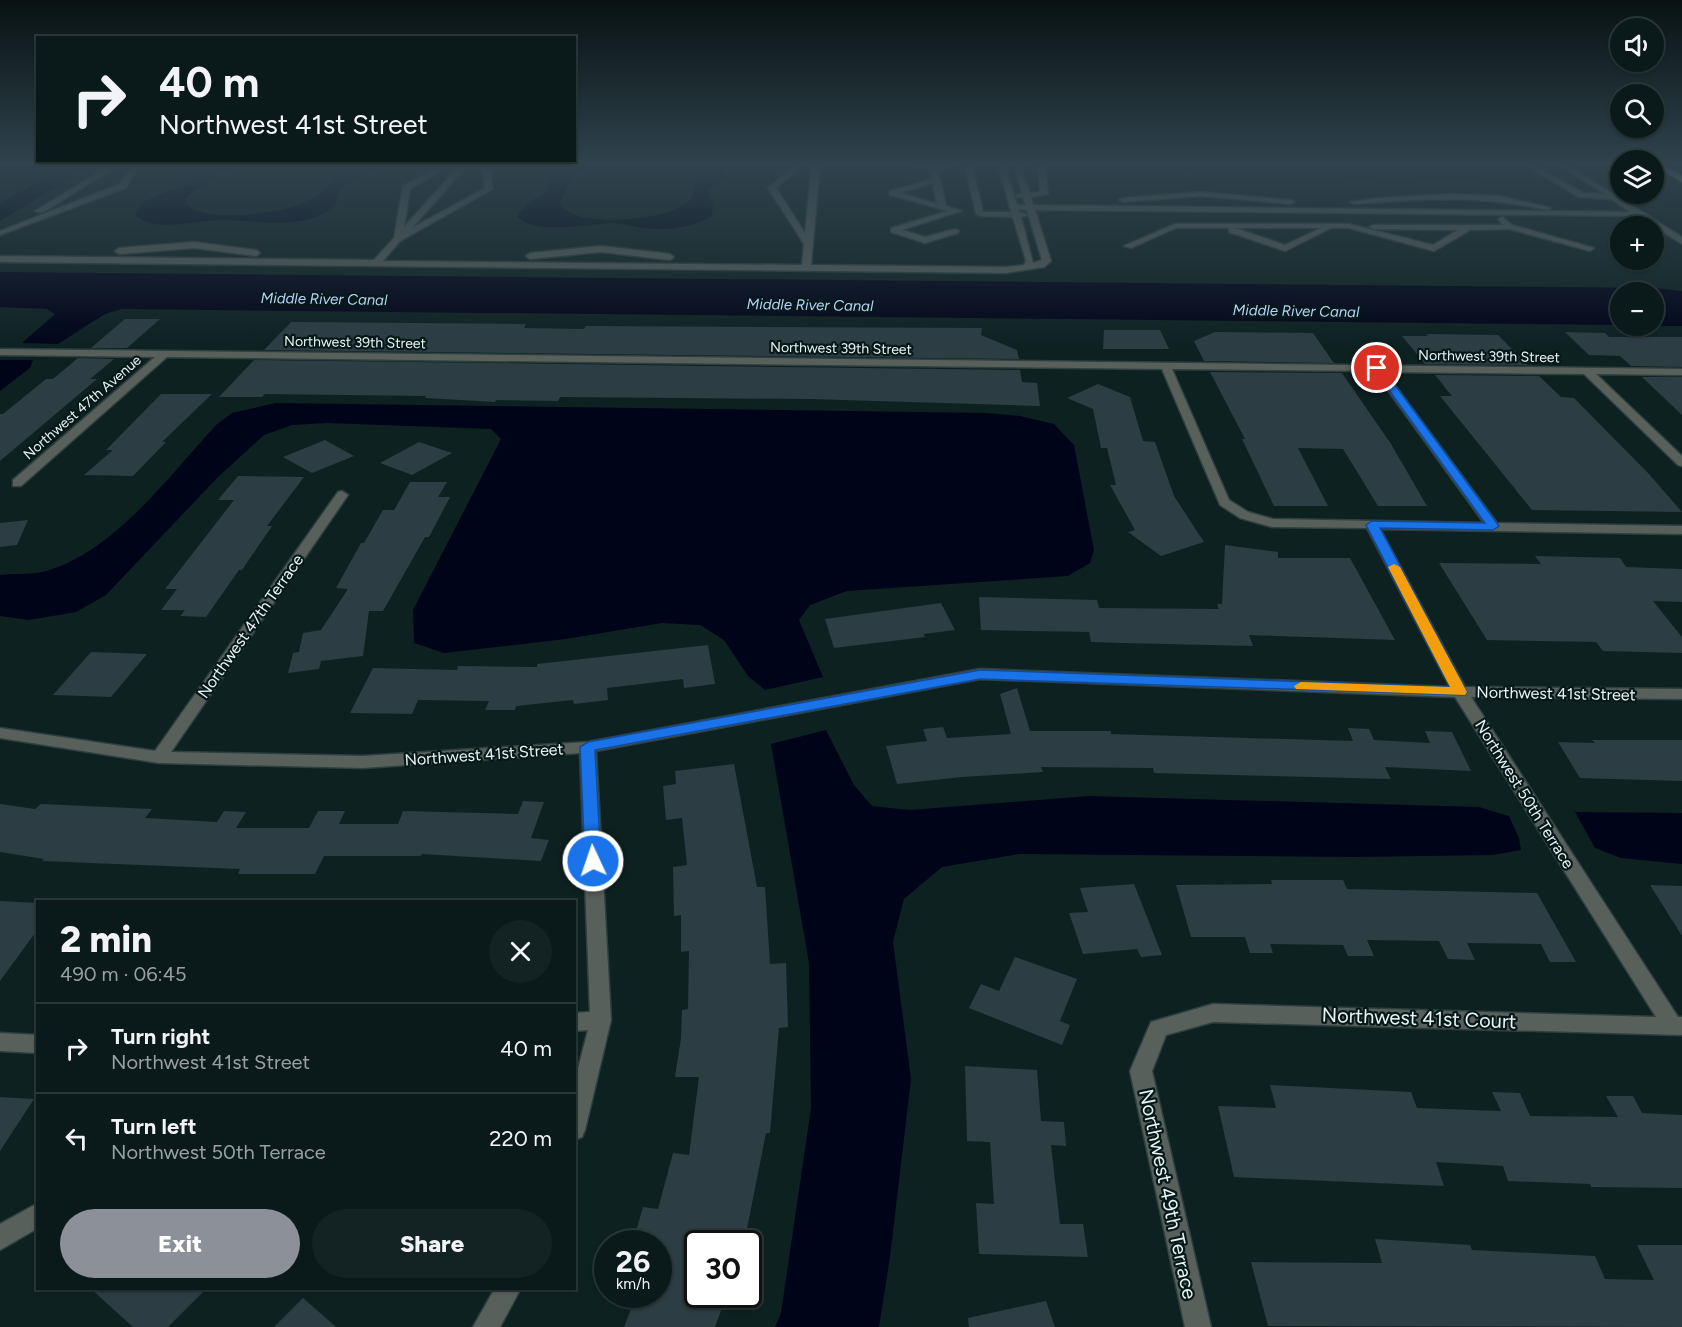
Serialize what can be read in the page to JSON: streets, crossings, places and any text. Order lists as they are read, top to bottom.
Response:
{
  "streets": {
    "street": [
      "Northwest 39th Street",
      "Northwest 47th Avenue",
      "Northwest 47th Terrace",
      "Northwest 41st Street",
      "Northwest 50th Terrace",
      "Northwest 41st Court",
      "Northwest 49th Terrace"
    ]
  },
  "crossings": [
    ["Northwest 39th Street", "Northwest 47th Avenue"],
    ["Northwest 47th Terrace", "Northwest 41st Street"],
    ["Northwest 41st Street", "Northwest 50th Terrace"],
    ["Northwest 50th Terrace", "Northwest 41st Court"],
    ["Northwest 41st Court", "Northwest 49th Terrace"]
  ],
  "water": ["Middle River Canal"],
  "page": {
    "map_buttons": ["+", "−"],
    "turn": ["40 m", "Northwest 41st Street"],
    "heading": ["2 min", "490 m · 06:45"],
    "list": [
      {
        "name": "Turn right",
        "note": "Northwest 41st Street",
        "value": "40 m"
      },
      {
        "name": "Turn left",
        "note": "Northwest 50th Terrace",
        "value": "220 m"
      }
    ],
    "buttons": ["Exit", "Share"],
    "speed": "26 km/h",
    "limit": "30"
  }
}
